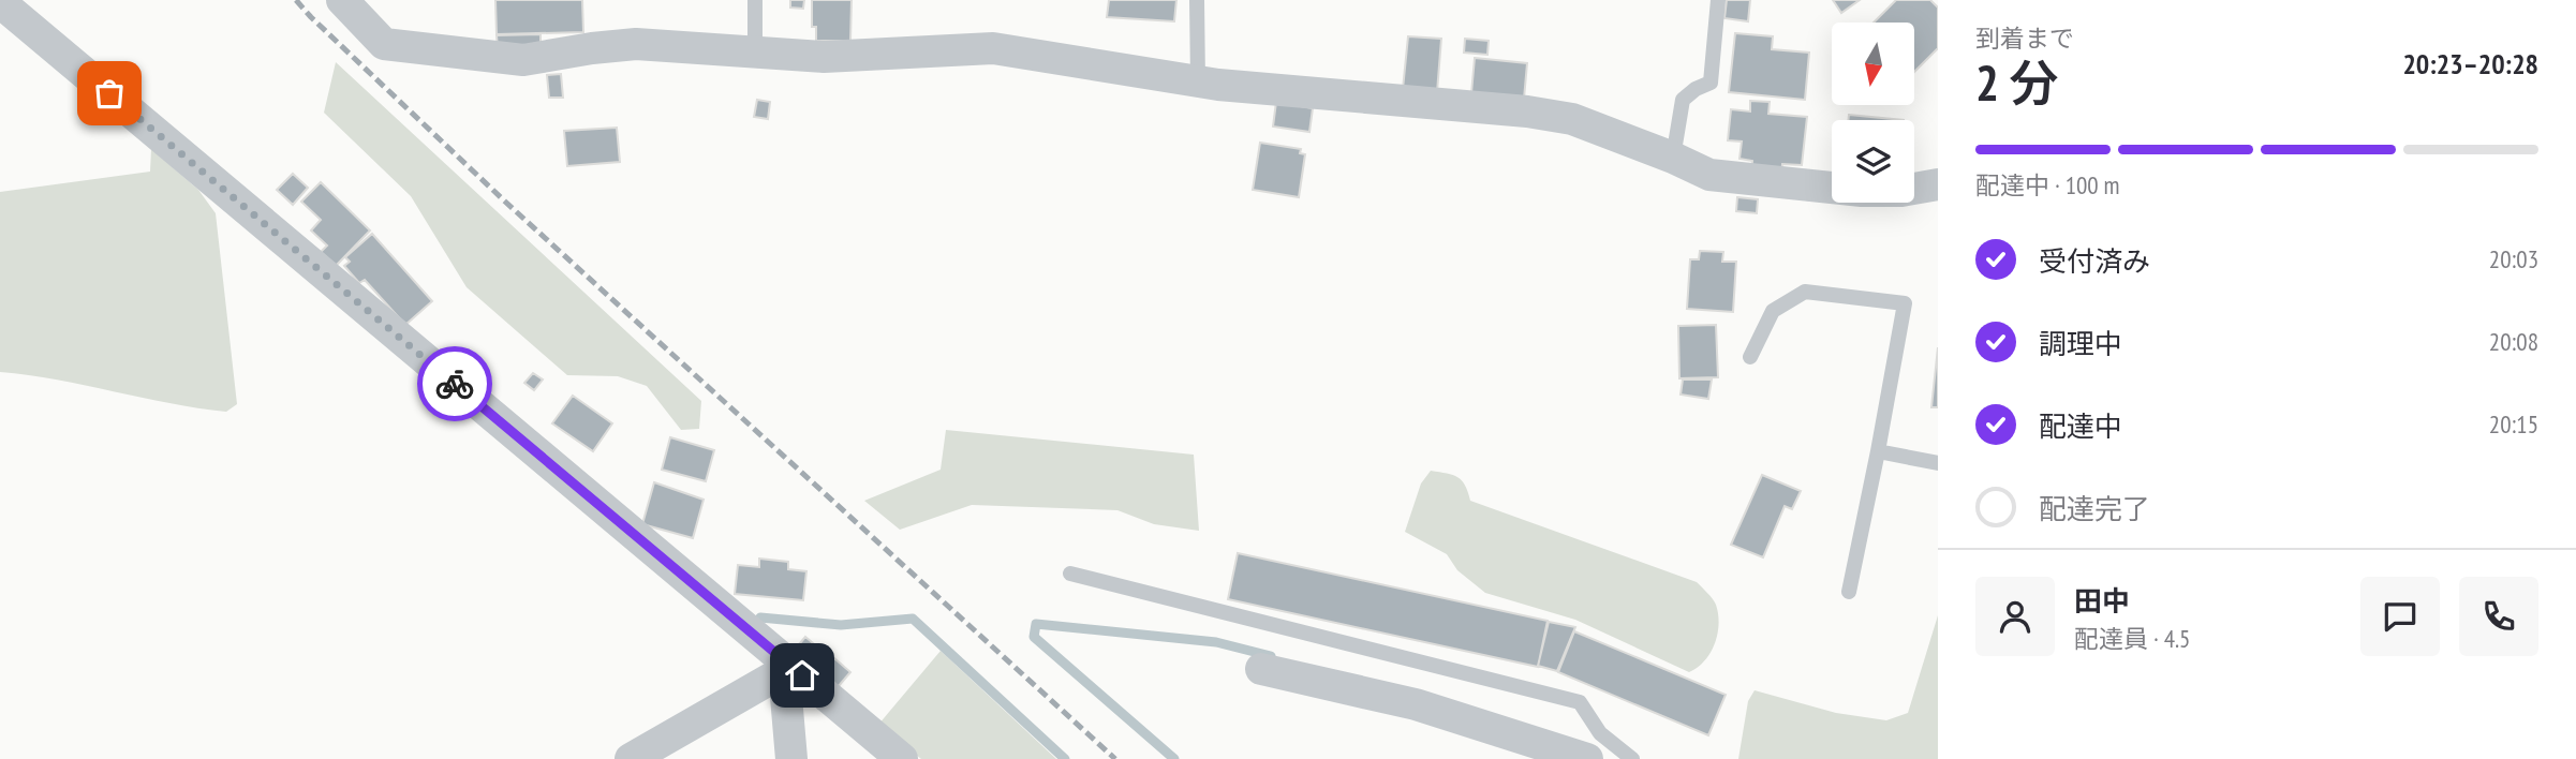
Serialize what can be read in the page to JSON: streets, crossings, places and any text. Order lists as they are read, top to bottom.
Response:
{
  "north": "bottom",
  "page": {
    "heading": ["2 分", "到着まで", "20:23–20:28"],
    "panel": ["田中", "配達員 · 4.5"],
    "bar": "配達中 · 100 m",
    "list": [
      ["受付済み", "20:03"],
      ["調理中", "20:08"],
      ["配達中", "20:15"],
      "配達完了"
    ]
  }
}
